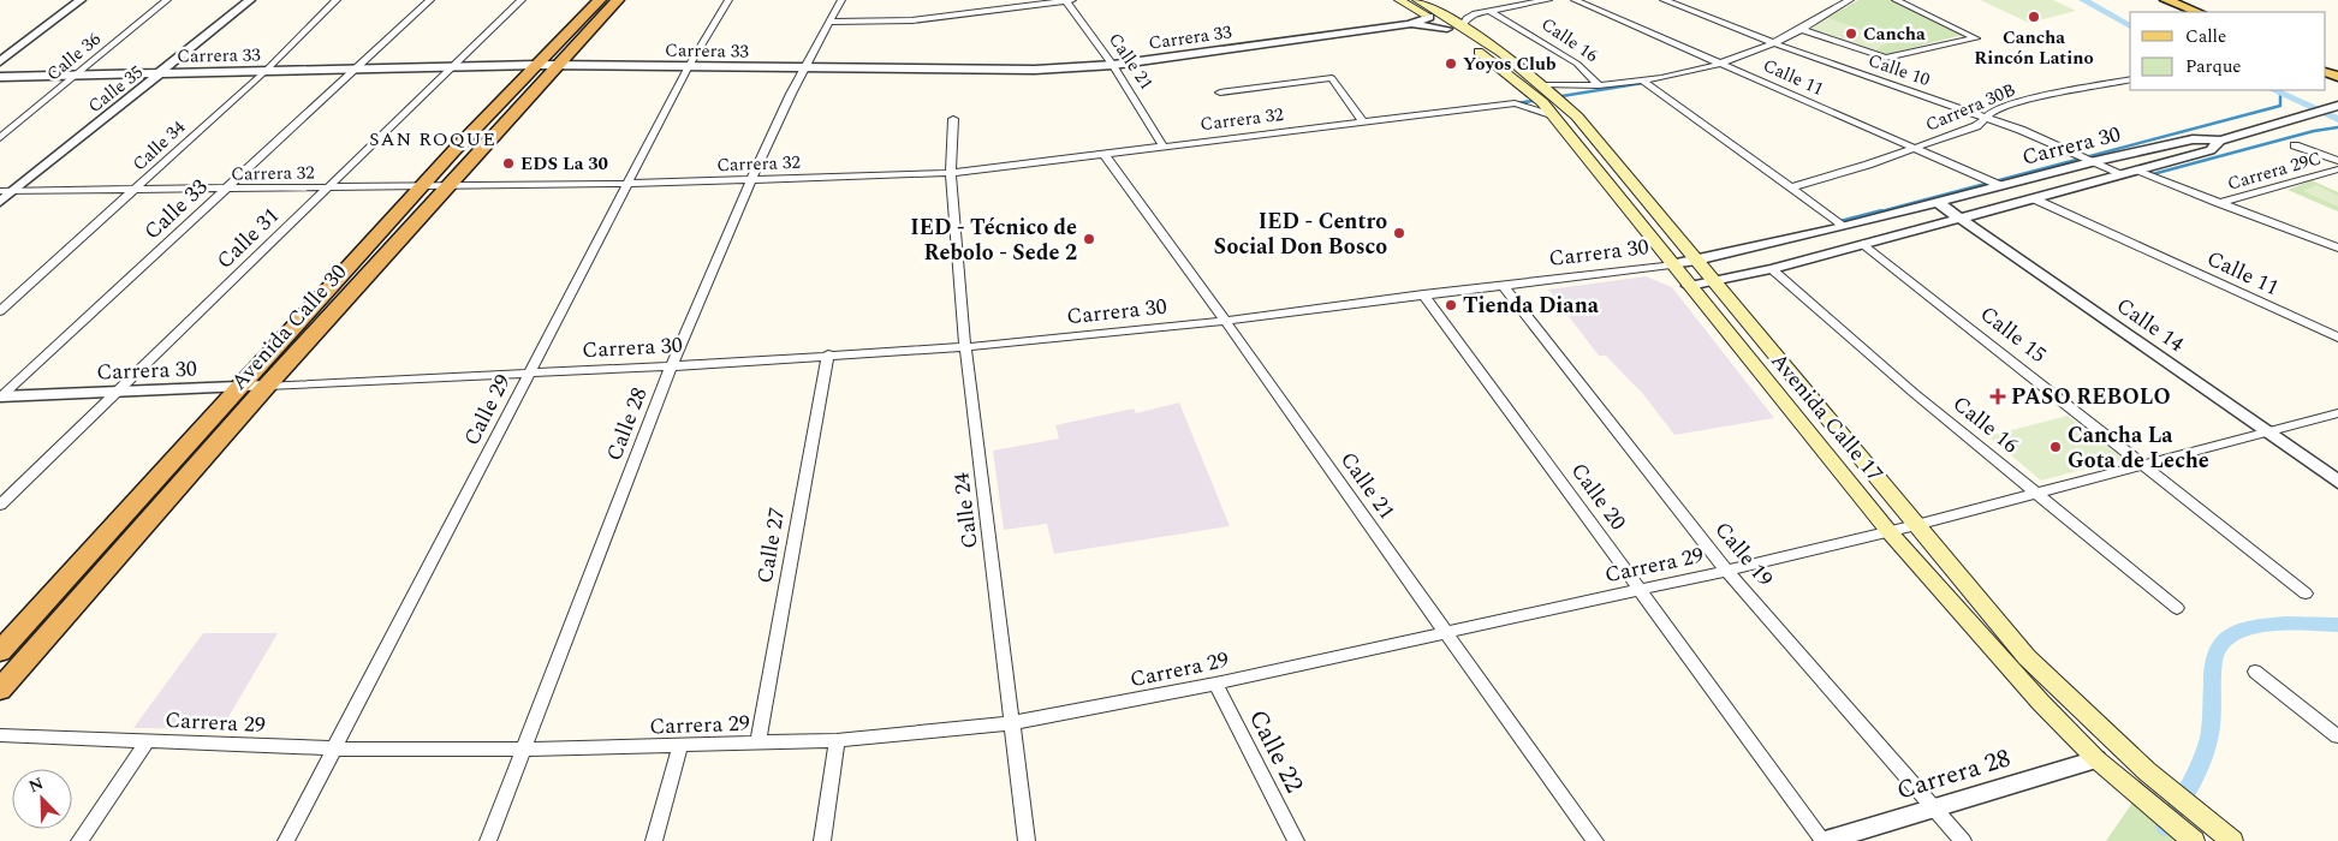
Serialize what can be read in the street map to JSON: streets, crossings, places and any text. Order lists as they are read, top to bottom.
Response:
{
  "streets": {
    "highway": ["Avenida Calle 30"],
    "main road": ["Avenida Calle 17"],
    "street": [
      "Carrera 33",
      "Calle 16",
      "Calle 36",
      "Calle 21",
      "Calle 10",
      "Calle 11",
      "Calle 35",
      "Carrera 30B",
      "Carrera 32",
      "Calle 34",
      "Carrera 30",
      "Carrera 29C",
      "Calle 33",
      "Calle 31",
      "Calle 14",
      "Calle 15",
      "Calle 29",
      "Calle 28",
      "Calle 20",
      "Calle 24",
      "Calle 27",
      "Calle 19",
      "Carrera 29",
      "Calle 22",
      "Carrera 28"
    ]
  },
  "crossings": [
    ["Carrera 33", "Calle 36"],
    ["Carrera 33", "Calle 21"],
    ["Carrera 33", "Calle 35"],
    ["Carrera 33", "Calle 34"],
    ["Carrera 33", "Calle 33"],
    ["Carrera 33", "Calle 31"],
    ["Carrera 33", "Avenida Calle 30"],
    ["Carrera 33", "Calle 29"],
    ["Carrera 33", "Avenida Calle 17"],
    ["Carrera 33", "Calle 28"],
    ["Calle 16", "Carrera 30"],
    ["Calle 16", "Carrera 29"],
    ["Calle 21", "Carrera 32"],
    ["Calle 21", "Carrera 30"],
    ["Calle 21", "Carrera 29"],
    ["Calle 10", "Carrera 30B"],
    ["Calle 10", "Carrera 30"],
    ["Calle 10", "Carrera 29C"],
    ["Calle 11", "Carrera 30B"],
    ["Calle 11", "Carrera 30"],
    ["Calle 35", "Carrera 32"],
    ["Carrera 32", "Calle 34"],
    ["Carrera 32", "Calle 33"],
    ["Carrera 32", "Calle 31"],
    ["Carrera 32", "Avenida Calle 30"],
    ["Carrera 32", "Calle 29"],
    ["Carrera 32", "Avenida Calle 17"],
    ["Carrera 32", "Calle 28"],
    ["Carrera 32", "Calle 24"],
    ["Carrera 30", "Calle 33"],
    ["Carrera 30", "Calle 31"],
    ["Carrera 30", "Calle 14"],
    ["Carrera 30", "Avenida Calle 30"],
    ["Carrera 30", "Calle 15"],
    ["Carrera 30", "Calle 29"],
    ["Carrera 30", "Avenida Calle 17"],
    ["Carrera 30", "Calle 28"],
    ["Carrera 30", "Calle 20"],
    ["Carrera 30", "Calle 24"],
    ["Carrera 30", "Calle 27"],
    ["Carrera 30", "Calle 19"],
    ["Calle 14", "Carrera 29"],
    ["Calle 15", "Carrera 29"],
    ["Calle 29", "Carrera 29"],
    ["Avenida Calle 17", "Carrera 29"],
    ["Avenida Calle 17", "Carrera 28"],
    ["Calle 28", "Carrera 29"],
    ["Calle 20", "Carrera 29"],
    ["Calle 20", "Carrera 28"],
    ["Calle 24", "Carrera 29"],
    ["Calle 27", "Carrera 29"],
    ["Calle 19", "Carrera 29"],
    ["Calle 19", "Carrera 28"],
    ["Carrera 29", "Calle 22"]
  ],
  "districts": ["SAN ROQUE"],
  "places": {
    "other": [
      "Cancha Rincón Latino",
      "Cancha",
      "Yoyos Club",
      "EDS La 30",
      "IED - Centro Social Don Bosco",
      "IED - Técnico de Rebolo - Sede 2",
      "Tienda Diana",
      "Cancha La Gota de Leche"
    ],
    "health": ["PASO REBOLO"]
  },
  "legend": ["Calle", "Parque"],
  "north": "top left"
}
